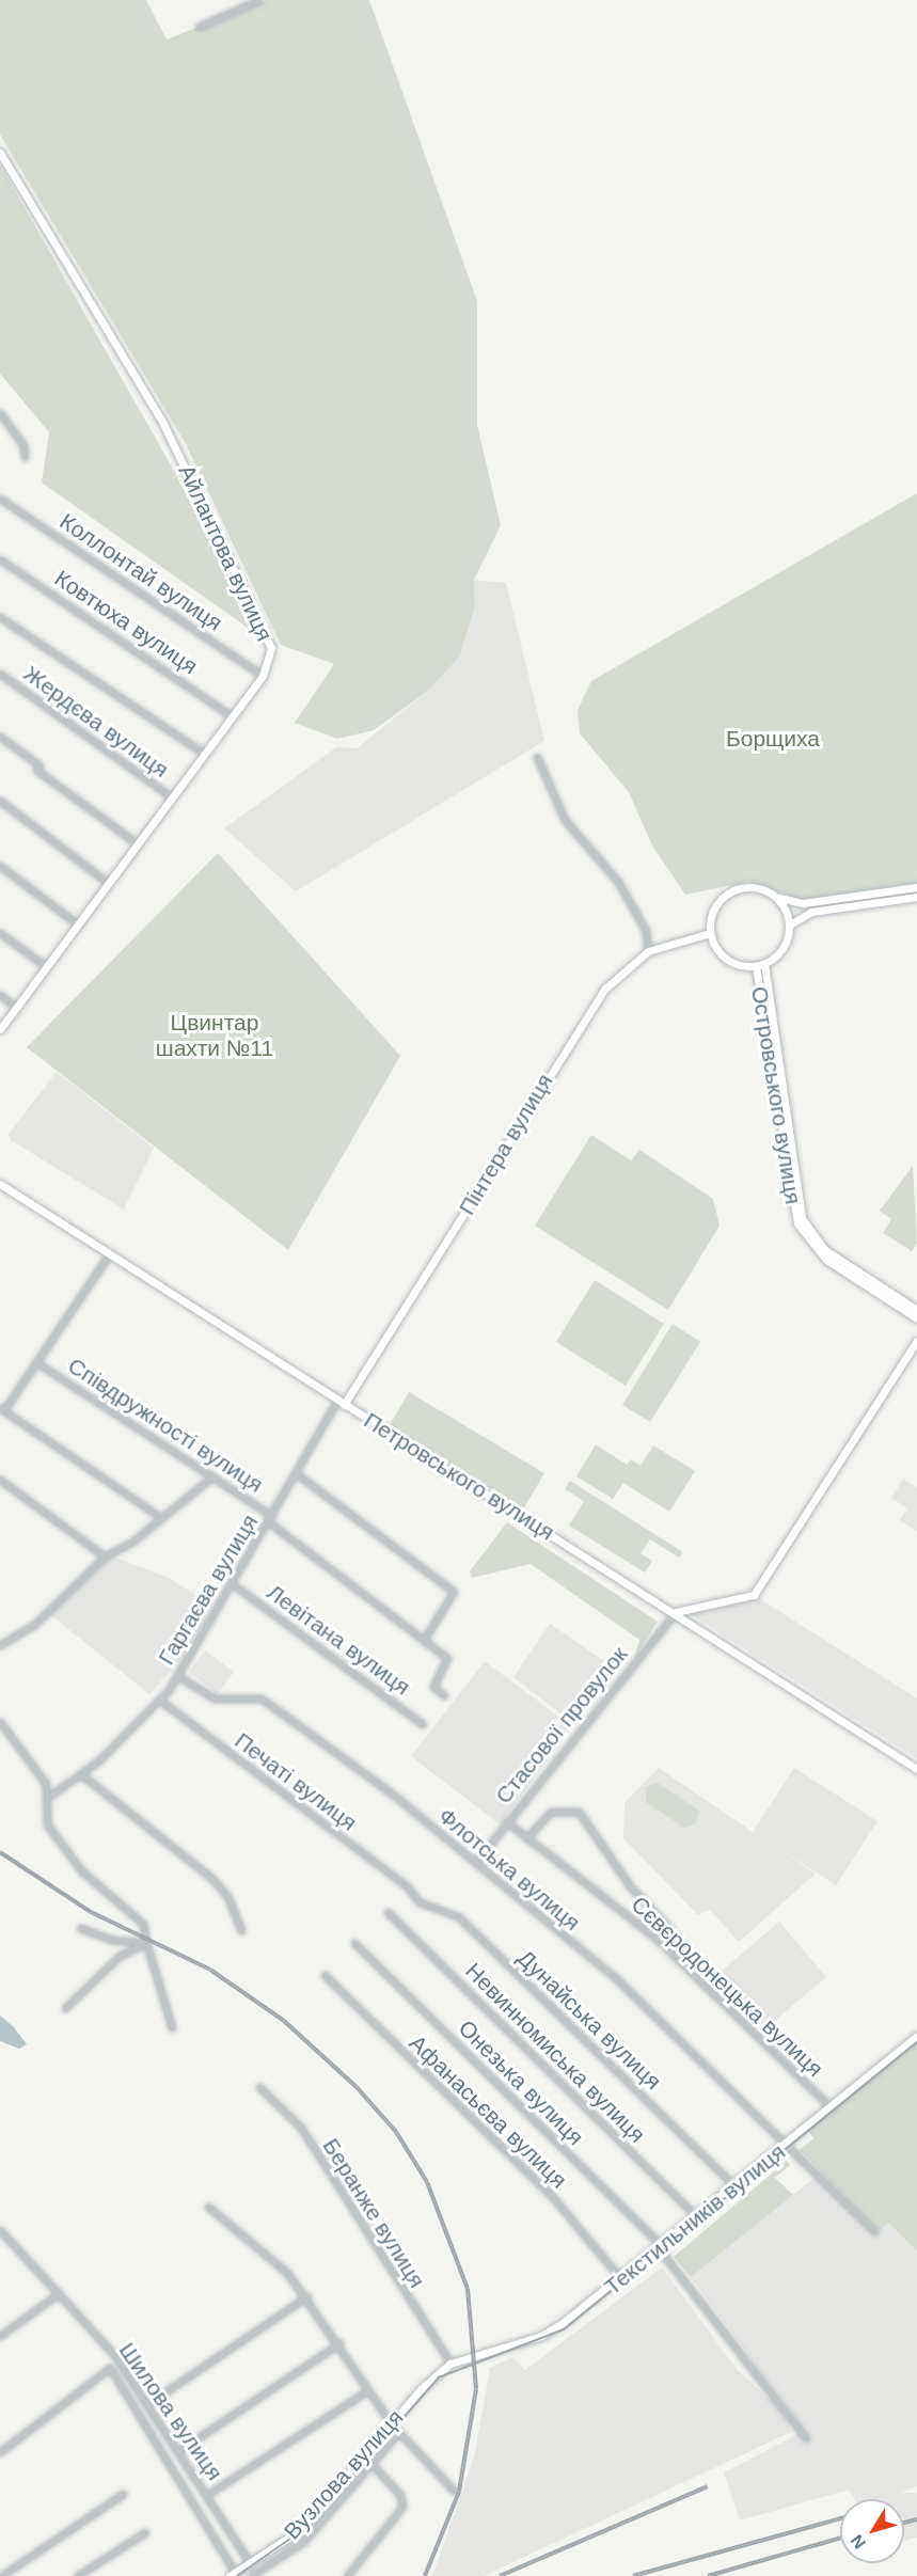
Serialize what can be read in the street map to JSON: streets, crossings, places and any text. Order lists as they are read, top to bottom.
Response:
{
  "streets": {
    "street": [
      "Айлантова вулиця",
      "Коллонтай вулиця",
      "Ковтюха вулиця",
      "Жердєва вулиця",
      "Островського вулиця",
      "Пінтера вулиця",
      "Співдружності вулиця",
      "Петровського вулиця",
      "Гаргаєва вулиця",
      "Левітана вулиця",
      "Стасової провулок",
      "Печаті вулиця",
      "Флотська вулиця",
      "Сєвєродонецька вулиця",
      "Дунайська вулиця",
      "Невинномиська вулиця",
      "Онезька вулиця",
      "Афанасьєва вулиця",
      "Беранже вулиця",
      "Текстильників вулиця",
      "Шилова вулиця",
      "Вузлова вулиця"
    ]
  },
  "crossings": [
    ["Айлантова вулиця", "Коллонтай вулиця"],
    ["Айлантова вулиця", "Ковтюха вулиця"],
    ["Айлантова вулиця", "Жердєва вулиця"],
    ["Островського вулиця", "Пінтера вулиця"],
    ["Пінтера вулиця", "Петровського вулиця"],
    ["Пінтера вулиця", "Гаргаєва вулиця"],
    ["Співдружності вулиця", "Гаргаєва вулиця"],
    ["Петровського вулиця", "Гаргаєва вулиця"],
    ["Петровського вулиця", "Стасової провулок"],
    ["Гаргаєва вулиця", "Левітана вулиця"],
    ["Гаргаєва вулиця", "Печаті вулиця"],
    ["Гаргаєва вулиця", "Флотська вулиця"],
    ["Стасової провулок", "Флотська вулиця"],
    ["Стасової провулок", "Сєвєродонецька вулиця"],
    ["Печаті вулиця", "Дунайська вулиця"],
    ["Флотська вулиця", "Текстильників вулиця"],
    ["Сєвєродонецька вулиця", "Текстильників вулиця"],
    ["Дунайська вулиця", "Текстильників вулиця"],
    ["Невинномиська вулиця", "Текстильників вулиця"],
    ["Онезька вулиця", "Текстильників вулиця"],
    ["Афанасьєва вулиця", "Текстильників вулиця"],
    ["Беранже вулиця", "Текстильників вулиця"],
    ["Беранже вулиця", "Вузлова вулиця"],
    ["Текстильників вулиця", "Вузлова вулиця"],
    ["Шилова вулиця", "Вузлова вулиця"]
  ],
  "parks": ["Борщиха", "Цвинтар шахти №11"],
  "north": "bottom left"
}
